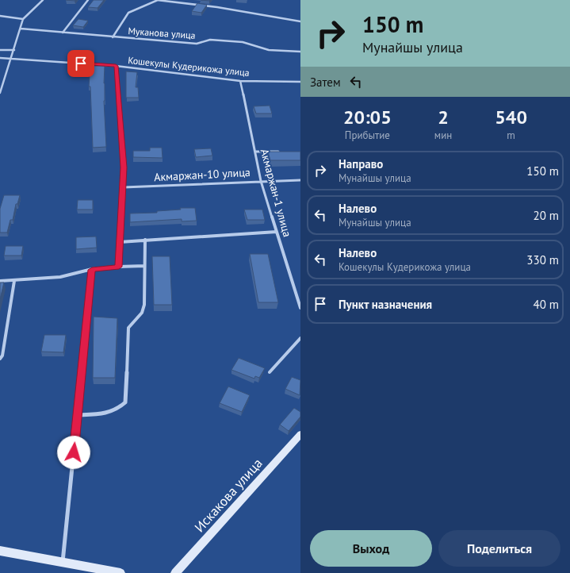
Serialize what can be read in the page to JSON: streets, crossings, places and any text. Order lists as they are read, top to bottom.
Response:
{
  "streets": {
    "street": [
      "Муканова улица",
      "Кошекулы Кудерикожа улица",
      "Акмаржан-10 улица",
      "Акмаржан-1 улица",
      "Искакова улица"
    ]
  },
  "crossings": [
    ["Кошекулы Кудерикожа улица", "Акмаржан-1 улица"],
    ["Акмаржан-10 улица", "Акмаржан-1 улица"]
  ],
  "page": {
    "turn": ["150 m", "Мунайшы улица"],
    "then": "Затем",
    "eta": [
      "20:05",
      "Прибытие",
      "2",
      "мин",
      "540",
      "m"
    ],
    "list": [
      {
        "name": "Направо",
        "note": "Мунайшы улица",
        "value": "150 m"
      },
      {
        "name": "Налево",
        "note": "Мунайшы улица",
        "value": "20 m"
      },
      {
        "name": "Налево",
        "note": "Кошекулы Кудерикожа улица",
        "value": "330 m"
      },
      {
        "name": "Пункт назначения",
        "value": "40 m"
      }
    ],
    "buttons": ["Выход", "Поделиться"]
  }
}
